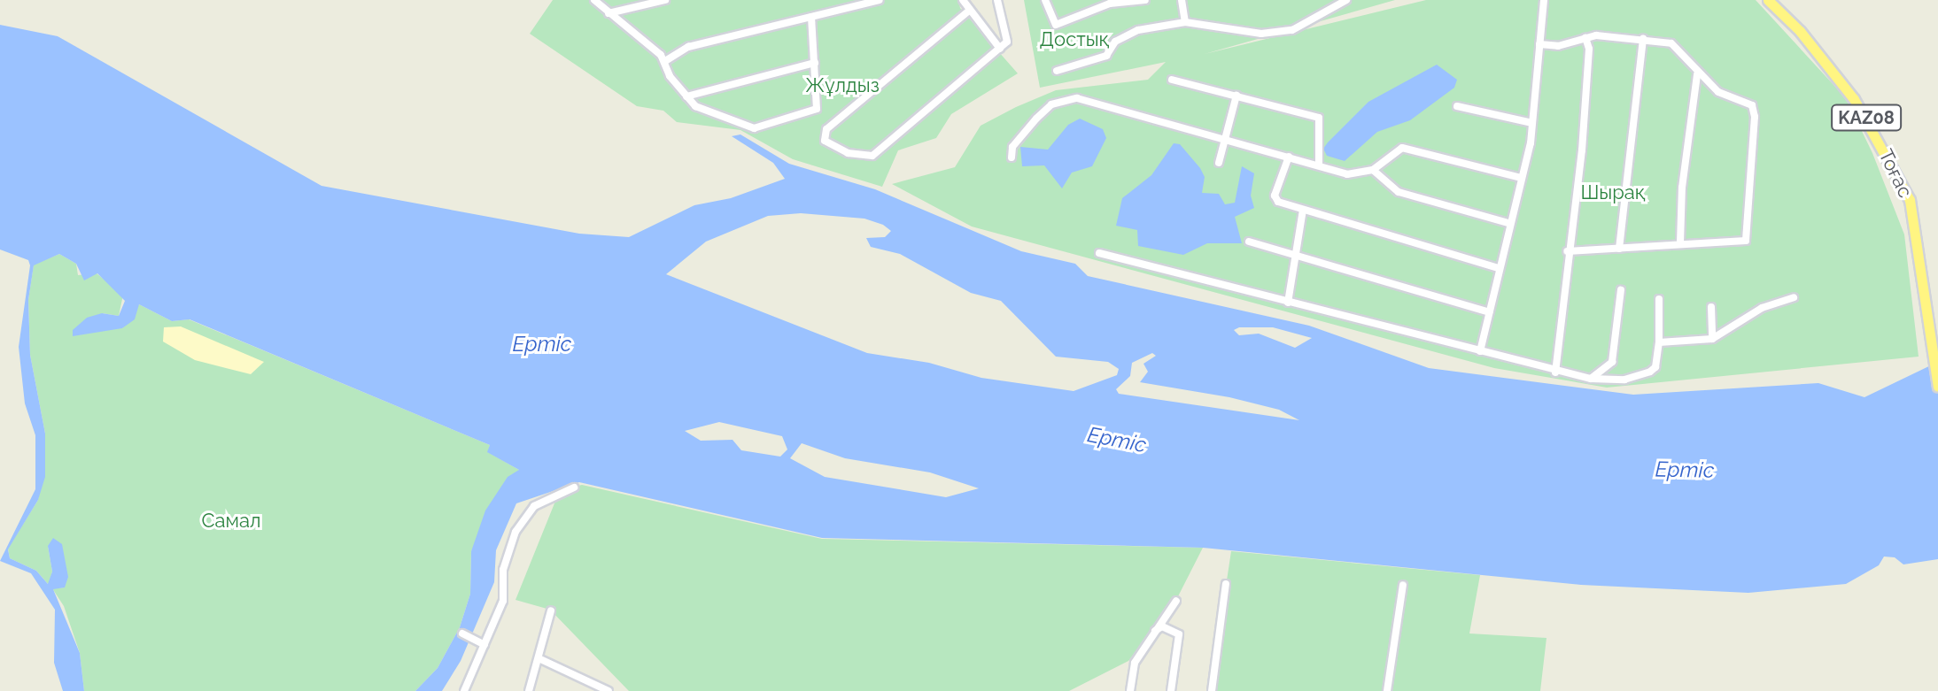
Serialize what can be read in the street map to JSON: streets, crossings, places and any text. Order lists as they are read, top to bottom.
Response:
{
  "streets": {
    "highway": ["KAZ08", "Тоғас"]
  },
  "water": ["Ертіс"],
  "parks": [
    "Достық",
    "Жұлдыз",
    "Шырақ",
    "Самал"
  ]
}
